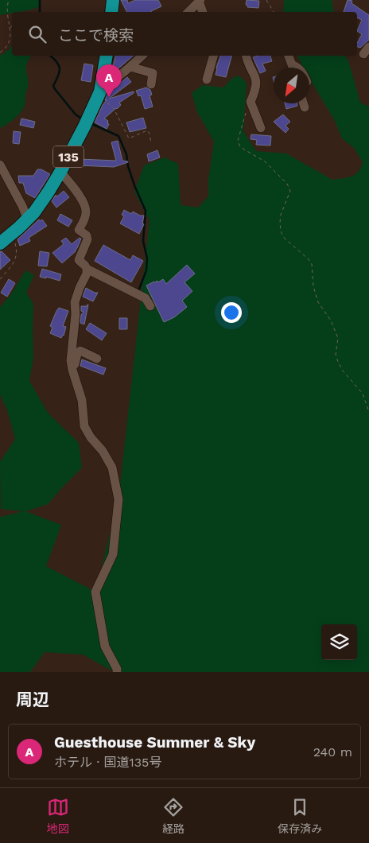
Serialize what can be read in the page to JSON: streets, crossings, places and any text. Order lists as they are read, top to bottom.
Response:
{
  "streets": {
    "highway": ["135"]
  },
  "north": "bottom left",
  "page": {
    "search": "ここで検索",
    "pins": "A",
    "heading": "周辺",
    "list": [
      {
        "mark": "A",
        "name": "Guesthouse Summer & Sky",
        "note": "ホテル · 国道135号",
        "value": "240 m"
      }
    ],
    "nav": ["地図", "経路", "保存済み"]
  }
}
